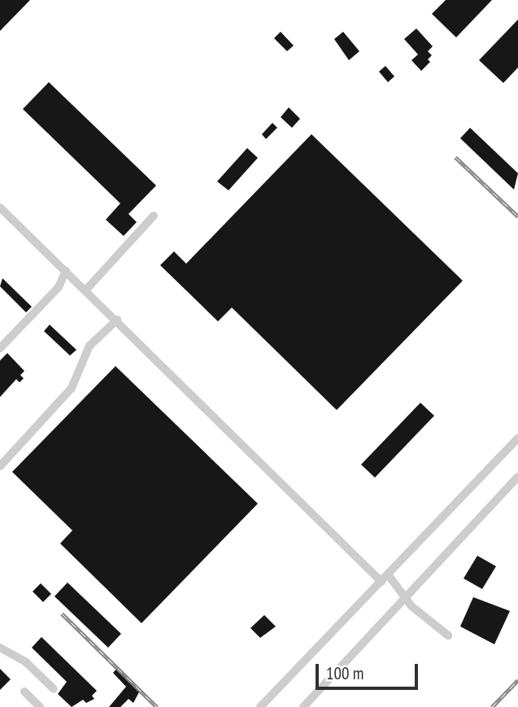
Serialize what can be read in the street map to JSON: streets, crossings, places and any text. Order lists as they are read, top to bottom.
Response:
{
  "scale_bar": "100 m"
}
